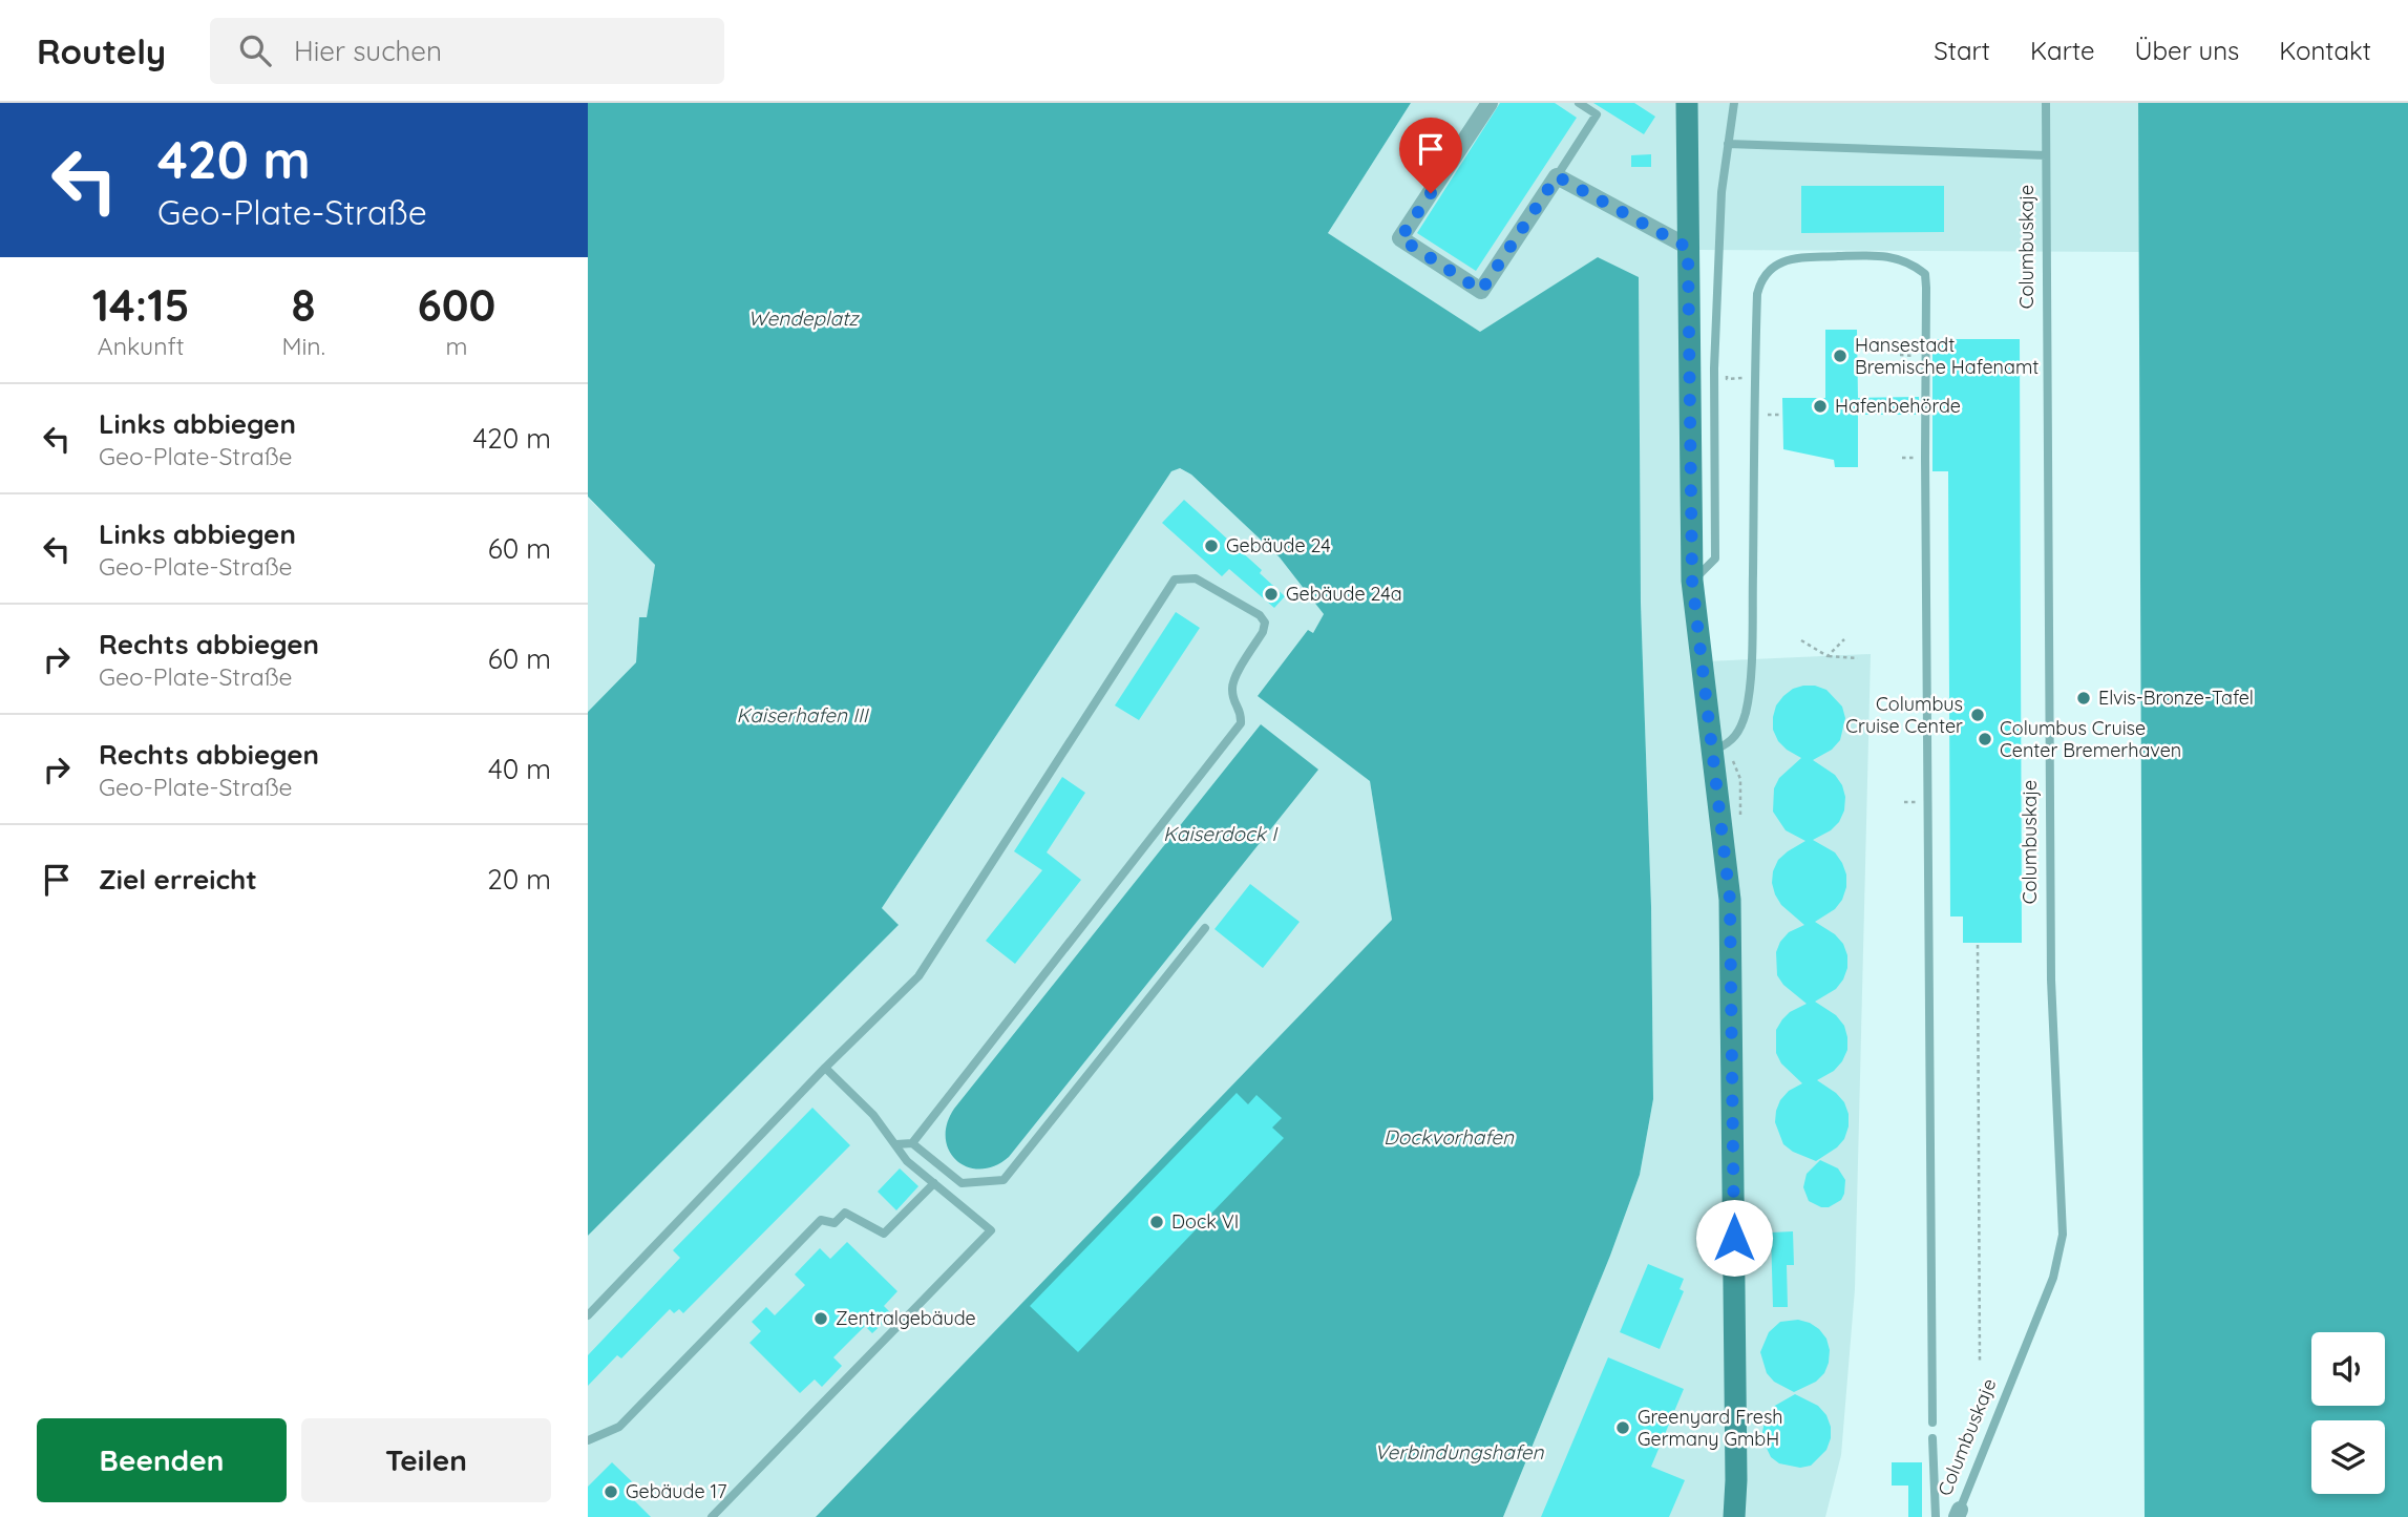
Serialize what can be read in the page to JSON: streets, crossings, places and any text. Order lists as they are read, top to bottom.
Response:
{
  "streets": {
    "lane": ["Columbuskaje"]
  },
  "water": [
    "Wendeplatz",
    "Kaiserhafen III",
    "Kaiserdock I",
    "Dockvorhafen",
    "Verbindungshafen"
  ],
  "places": [
    "Hansestadt Bremische Hafenamt",
    "Hafenbehörde",
    "Gebäude 24",
    "Gebäude 24a",
    "Elvis-Bronze-Tafel",
    "Columbus Cruise Center",
    "Columbus Cruise Center Bremerhaven",
    "Dock VI",
    "Zentralgebäude",
    "Greenyard Fresh Germany GmbH",
    "Gebäude 17"
  ],
  "page": {
    "header": "Routely",
    "search": "Hier suchen",
    "nav": [
      "Start",
      "Karte",
      "Über uns",
      "Kontakt"
    ],
    "turn": ["420 m", "Geo-Plate-Straße"],
    "eta": [
      "14:15",
      "Ankunft",
      "8",
      "Min.",
      "600",
      "m"
    ],
    "list": [
      {
        "name": "Links abbiegen",
        "note": "Geo-Plate-Straße",
        "value": "420 m"
      },
      {
        "name": "Links abbiegen",
        "note": "Geo-Plate-Straße",
        "value": "60 m"
      },
      {
        "name": "Rechts abbiegen",
        "note": "Geo-Plate-Straße",
        "value": "60 m"
      },
      {
        "name": "Rechts abbiegen",
        "note": "Geo-Plate-Straße",
        "value": "40 m"
      },
      {
        "name": "Ziel erreicht",
        "value": "20 m"
      }
    ],
    "buttons": ["Beenden", "Teilen"]
  }
}
